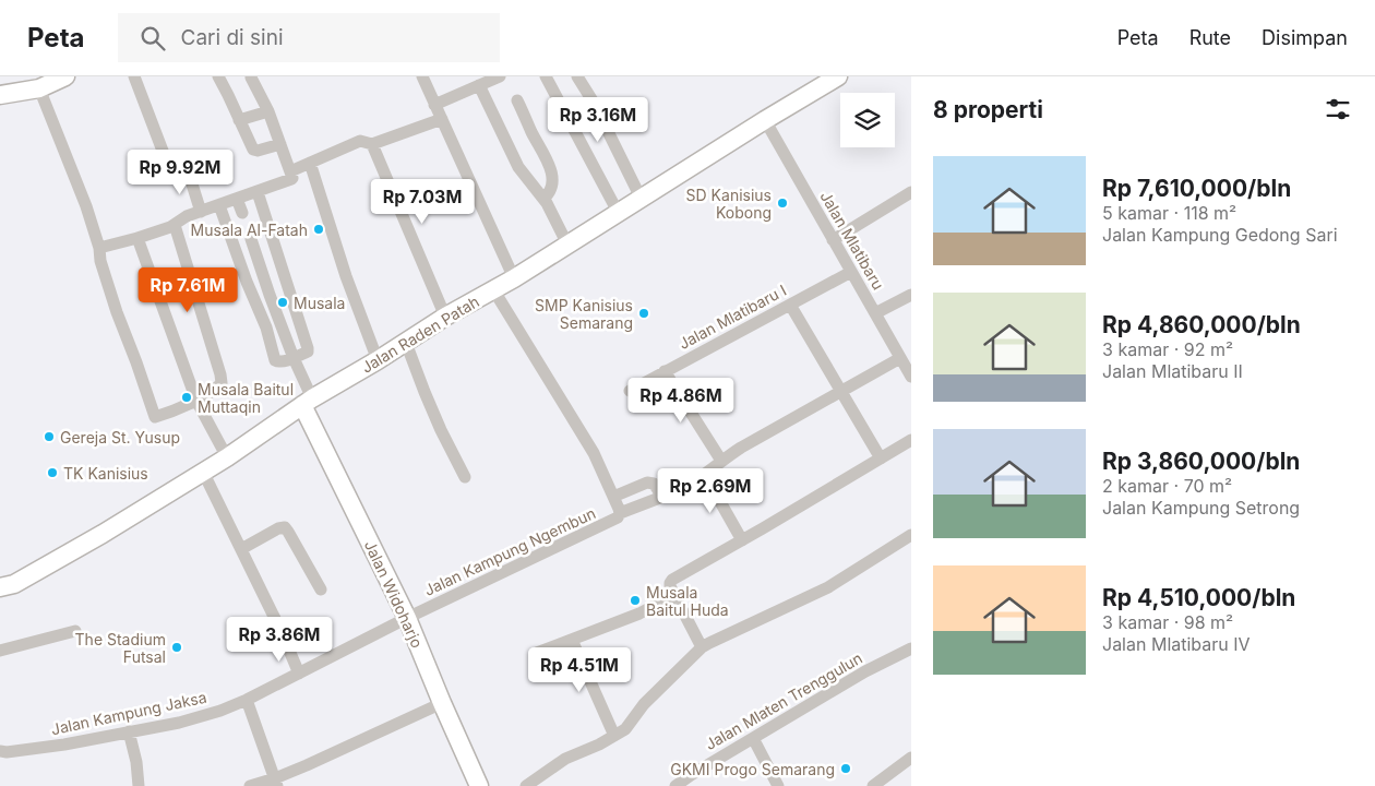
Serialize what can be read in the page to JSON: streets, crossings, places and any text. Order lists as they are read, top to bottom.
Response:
{
  "streets": {
    "highway": ["Jalan Raden Patah", "Jalan Widoharjo"],
    "street": [
      "Jalan Mlatibaru",
      "Jalan Mlatibaru I",
      "Jalan Kampung Ngembun",
      "Jalan Mlaten Trenggulun",
      "Jalan Kampung Jaksa"
    ]
  },
  "crossings": [
    ["Jalan Mlatibaru", "Jalan Mlatibaru I"],
    ["Jalan Mlatibaru", "Jalan Raden Patah"],
    ["Jalan Raden Patah", "Jalan Widoharjo"],
    ["Jalan Kampung Ngembun", "Jalan Widoharjo"],
    ["Jalan Kampung Ngembun", "Jalan Kampung Jaksa"],
    ["Jalan Widoharjo", "Jalan Kampung Jaksa"]
  ],
  "places": [
    "SD Kanisius Kobong",
    "Musala Al-Fatah",
    "Musala",
    "SMP Kanisius Semarang",
    "Musala Baitul Muttaqin",
    "Gereja St. Yusup",
    "TK Kanisius",
    "Musala Baitul Huda",
    "The Stadium Futsal",
    "GKMI Progo Semarang"
  ],
  "page": {
    "header": "Peta",
    "search": "Cari di sini",
    "nav": ["Peta", "Rute", "Disimpan"],
    "heading": "8 properti",
    "price": [
      "Rp 3.16M",
      "Rp 9.92M",
      "Rp 7.03M",
      "Rp 7.61M",
      "Rp 4.86M",
      "Rp 2.69M",
      "Rp 3.86M",
      "Rp 4.51M"
    ],
    "list": [
      {
        "name": "Rp 7,610,000/bln",
        "note": "5 kamar · 118 m² · Jalan Kampung Gedong Sari"
      },
      {
        "name": "Rp 4,860,000/bln",
        "note": "3 kamar · 92 m² · Jalan Mlatibaru II"
      },
      {
        "name": "Rp 3,860,000/bln",
        "note": "2 kamar · 70 m² · Jalan Kampung Setrong"
      },
      {
        "name": "Rp 4,510,000/bln",
        "note": "3 kamar · 98 m² · Jalan Mlatibaru IV"
      }
    ]
  }
}
